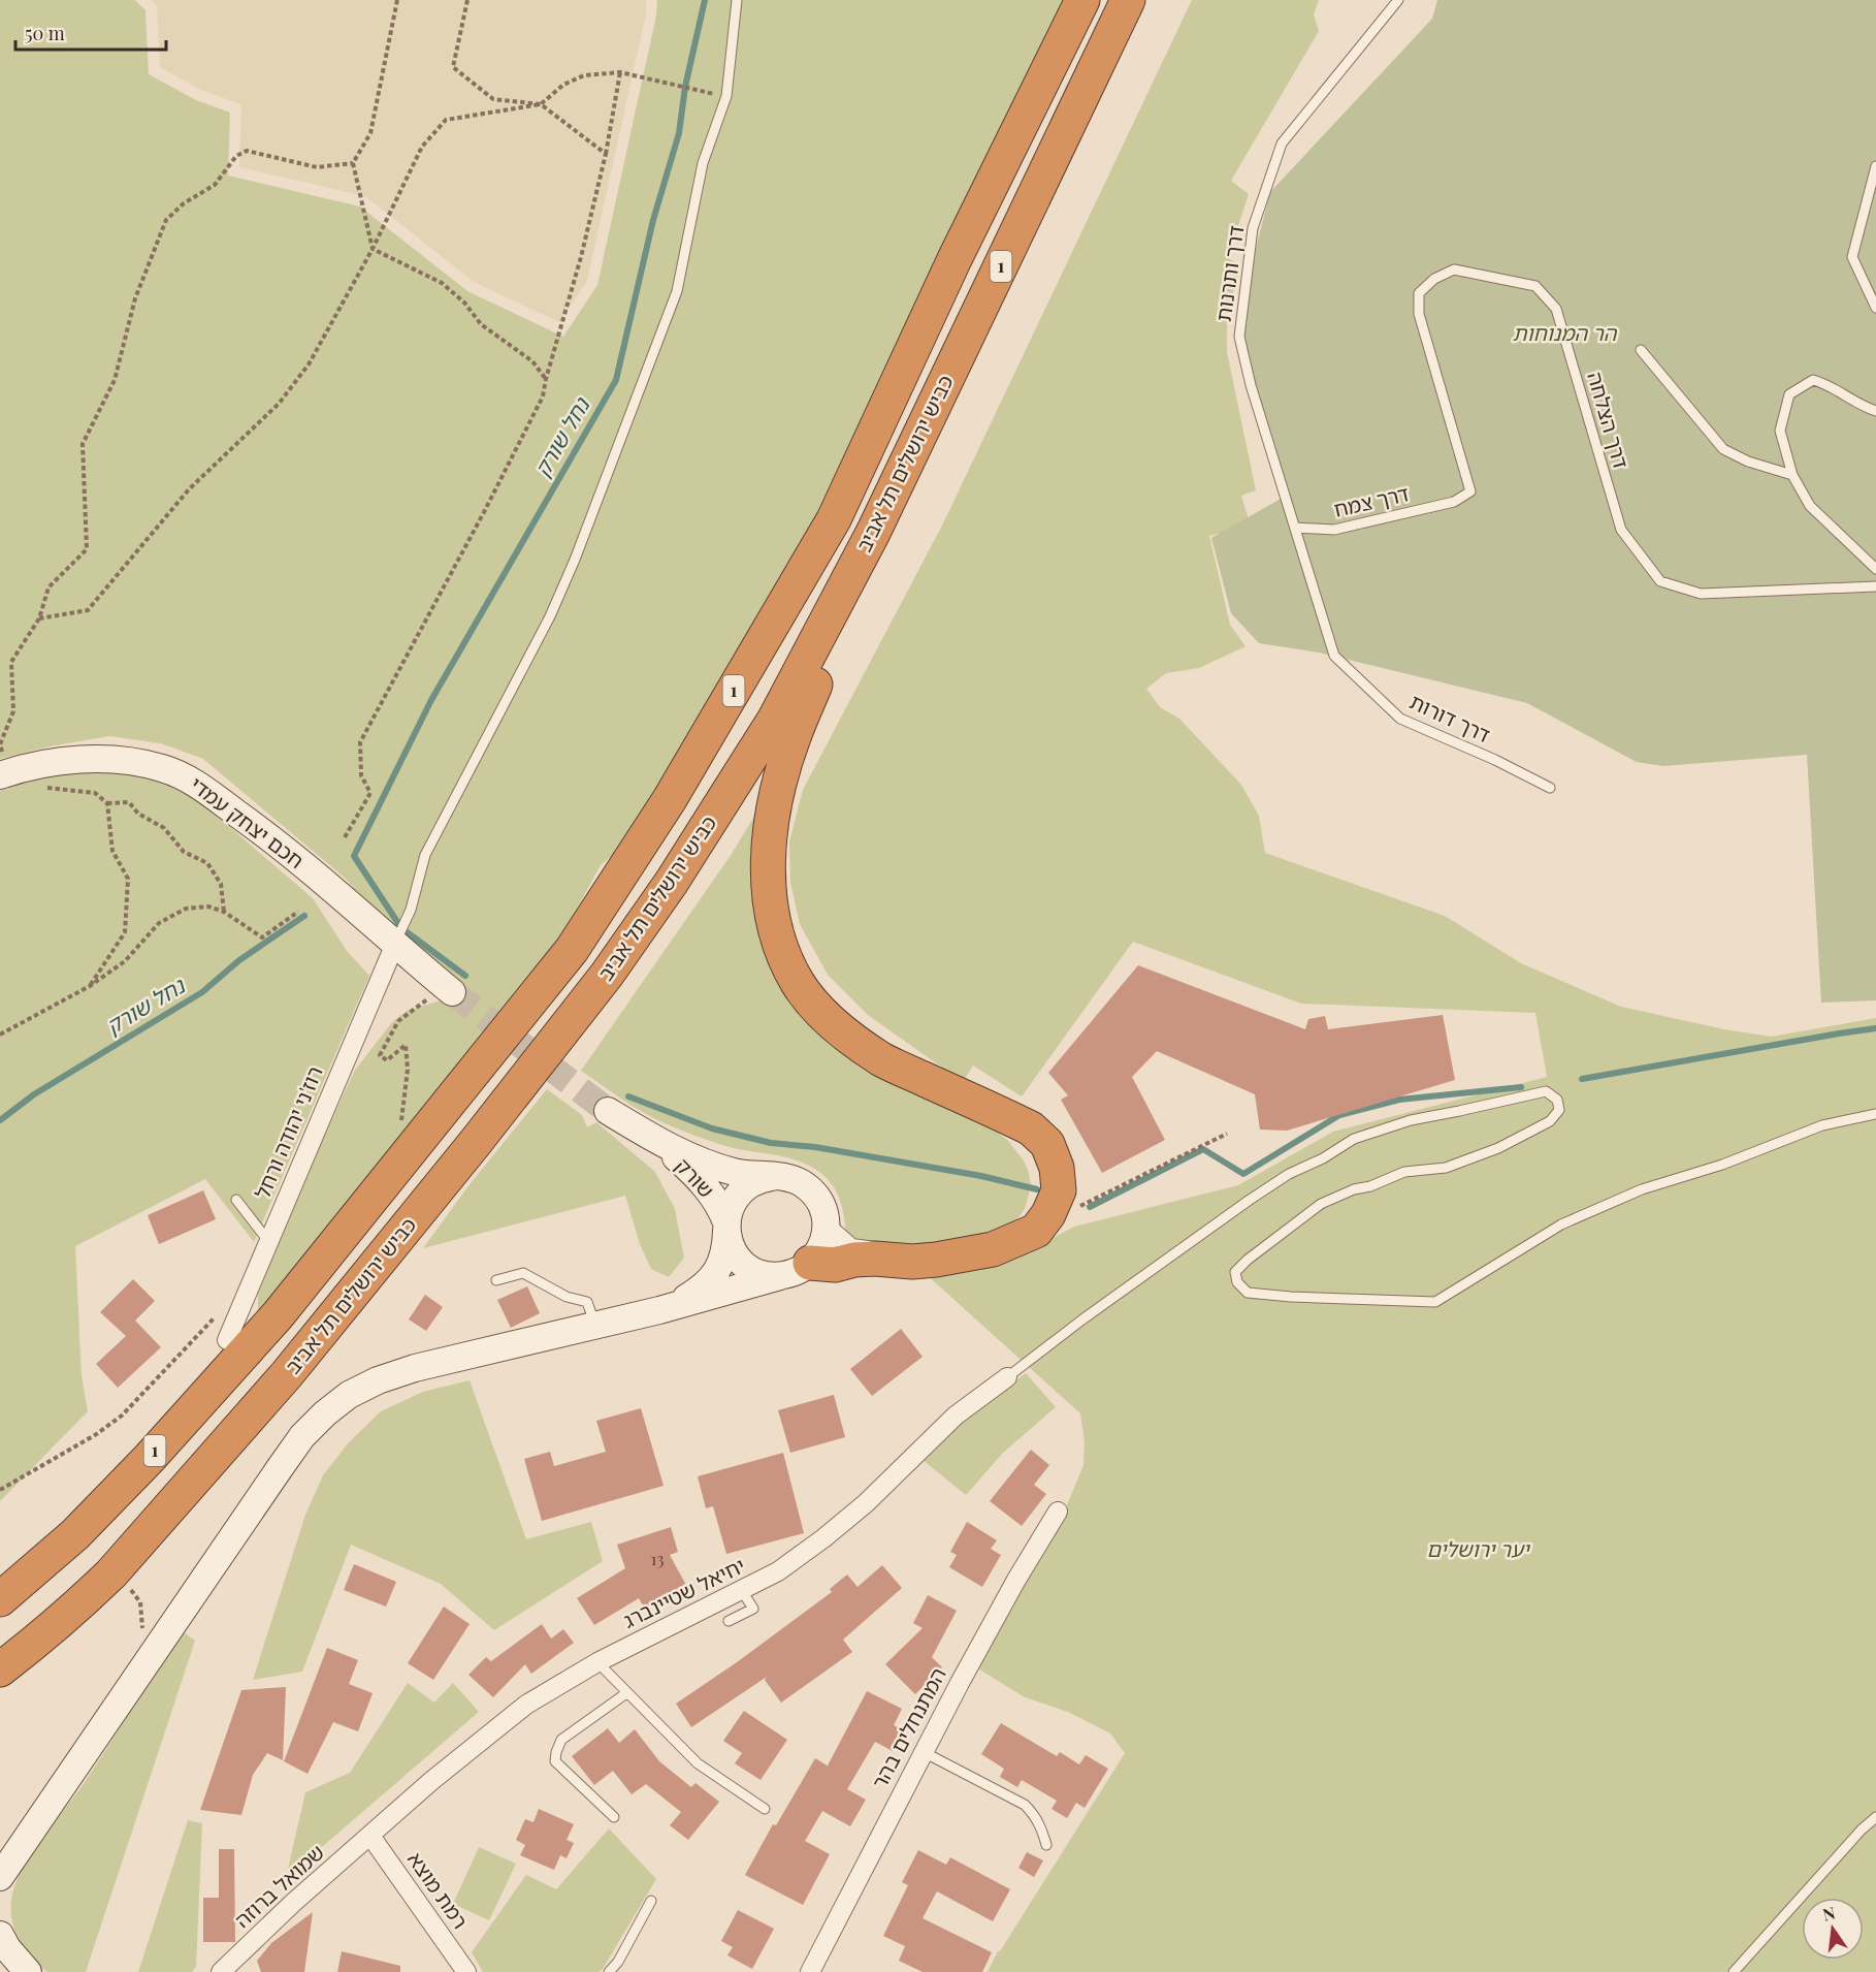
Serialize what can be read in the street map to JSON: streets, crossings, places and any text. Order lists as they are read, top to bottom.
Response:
{
  "streets": {
    "highway": ["1", "כביש ירושלים תל אביב"],
    "main road": ["חכם יצחק עמדי", "שורק"],
    "street": [
      "רוז'ני יהודה ורחל",
      "יחיאל שטיינברג",
      "המתנחלים בהר",
      "שמואל ברוזה",
      "רמת מוצא"
    ],
    "lane": [
      "דרך ותרנות",
      "דרך הצלחה",
      "דרך צמח",
      "דרך דורות"
    ]
  },
  "crossings": [
    ["דרך ותרנות", "דרך צמח"],
    ["דרך ותרנות", "דרך דורות"],
    ["דרך הצלחה", "דרך צמח"],
    ["דרך צמח", "דרך דורות"],
    ["חכם יצחק עמדי", "רוז'ני יהודה ורחל"],
    ["יחיאל שטיינברג", "שמואל ברוזה"],
    ["יחיאל שטיינברג", "רמת מוצא"],
    ["שמואל ברוזה", "רמת מוצא"]
  ],
  "water": ["נחל שורק"],
  "parks": ["הר המנוחות", "יער ירושלים"],
  "house_numbers": ["13"],
  "scale_bar": "50 m",
  "north": "top"
}
